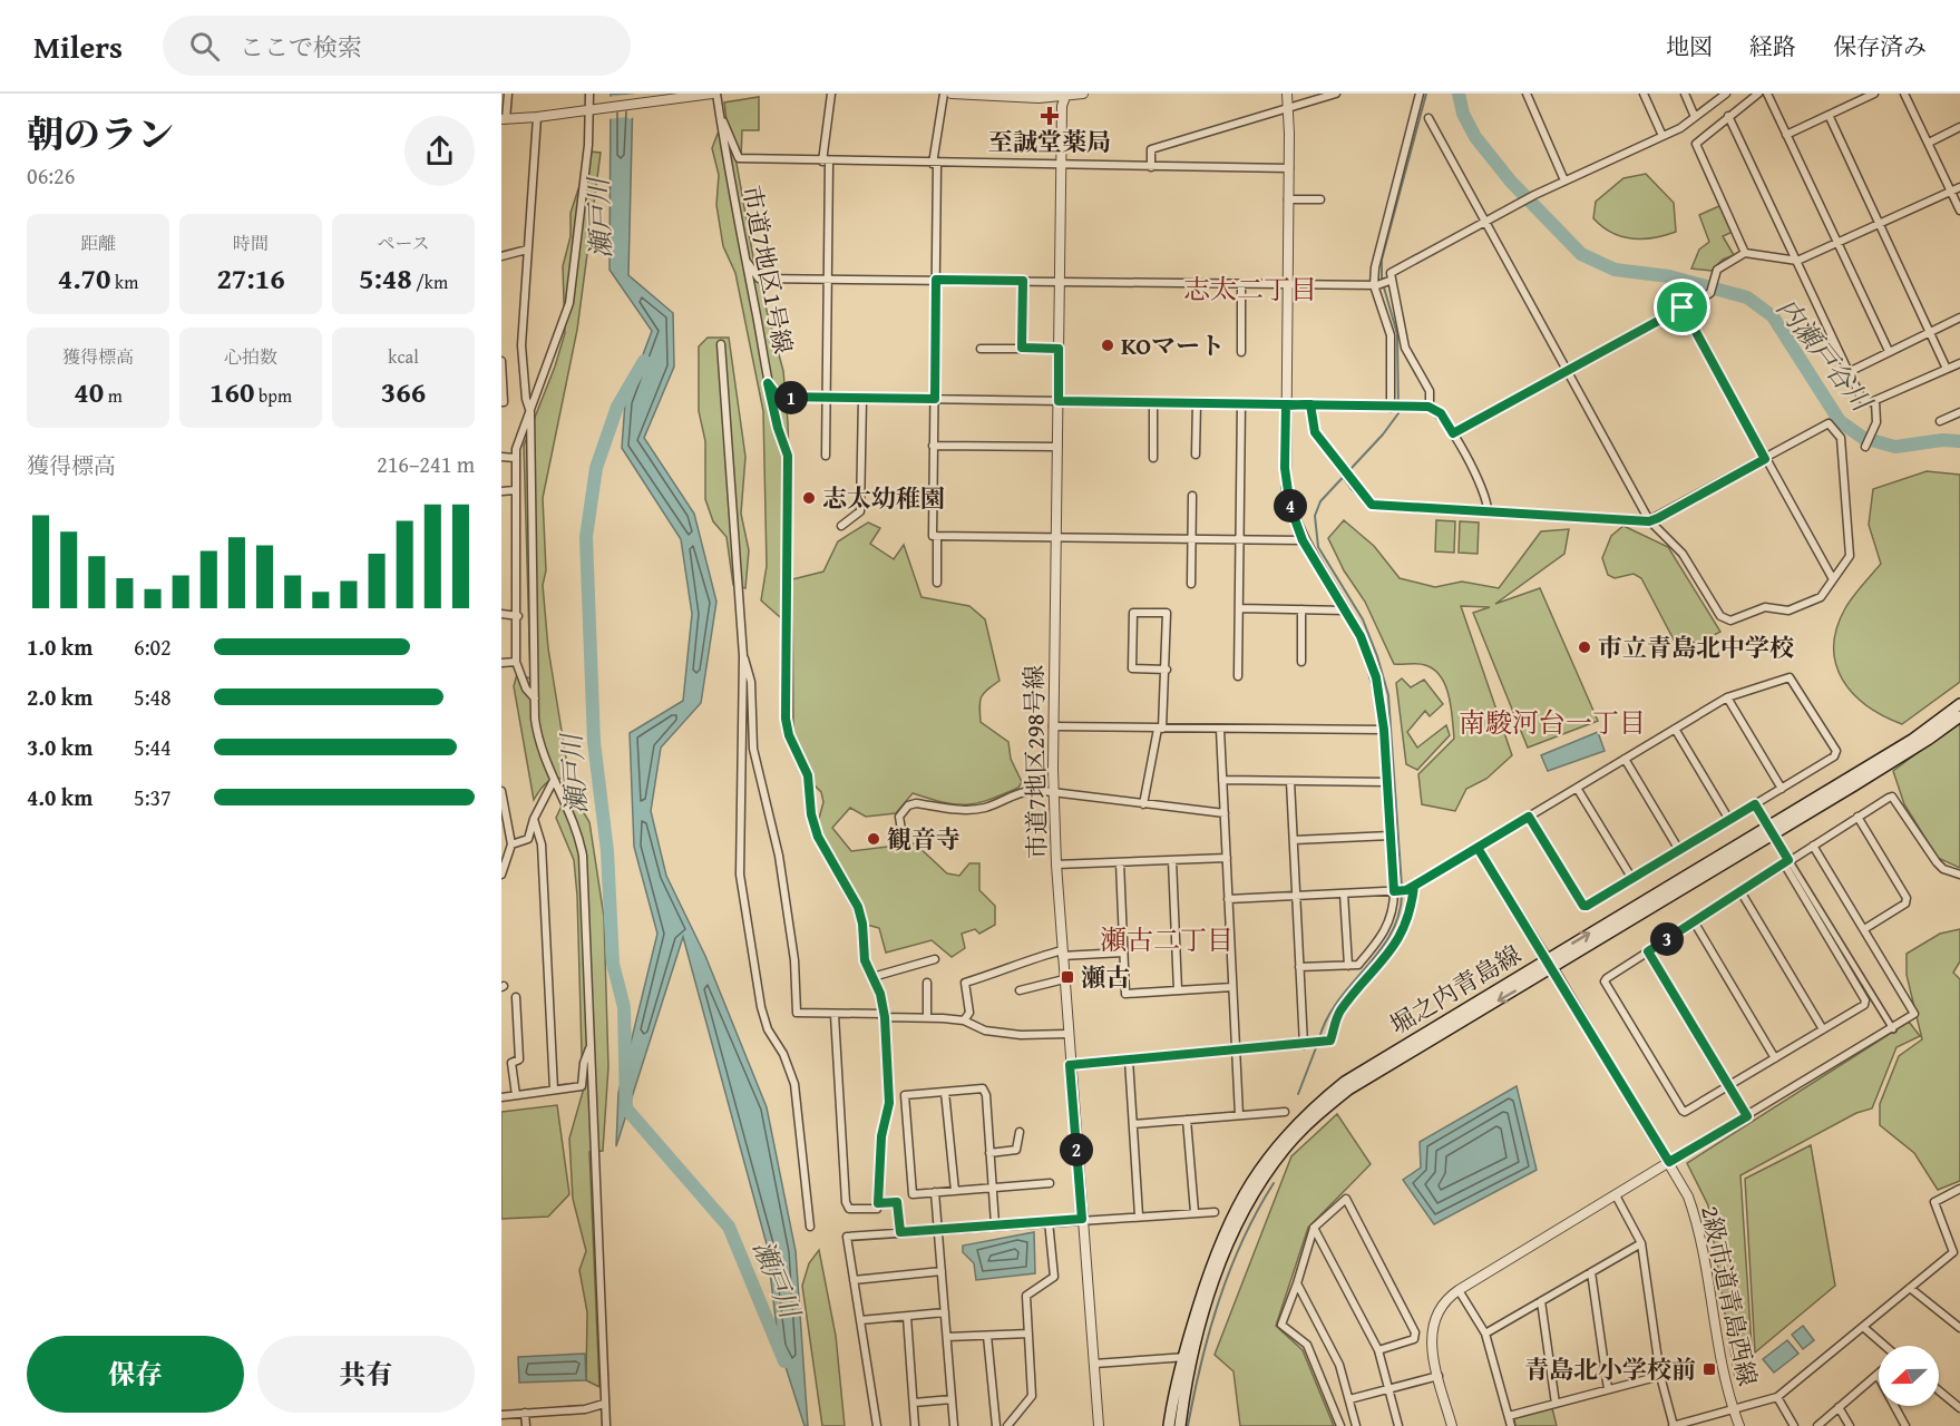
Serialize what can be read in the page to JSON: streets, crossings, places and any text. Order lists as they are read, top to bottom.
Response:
{
  "streets": {
    "main road": ["堀之内青島線"],
    "street": ["市道7地区1号線", "市道7地区298号線", "2級市道青島西線"]
  },
  "crossings": [
    ["堀之内青島線", "2級市道青島西線"]
  ],
  "districts": ["志太二丁目", "南駿河台一丁目", "瀬古二丁目"],
  "water": ["瀬戸川", "内瀬戸谷川"],
  "places": {
    "health": ["至誠堂薬局"],
    "other": [
      "KOマート",
      "志太幼稚園",
      "市立青島北中学校",
      "観音寺"
    ],
    "transit": ["瀬古", "青島北小学校前"]
  },
  "north": "left",
  "page": {
    "header": "Milers",
    "search": "ここで検索",
    "nav": ["地図", "経路", "保存済み"],
    "heading": ["朝のラン", "06:26"],
    "stats": [
      ["距離", "4.70 km"],
      ["時間", "27:16"],
      ["ペース", "5:48 /km"],
      ["獲得標高", "40 m"],
      ["心拍数", "160 bpm"],
      ["kcal", "366"]
    ],
    "pins": [
      "1",
      "4",
      "3",
      "2"
    ],
    "chart": ["獲得標高", "216–241 m"],
    "list": [
      {
        "name": "1.0 km",
        "note": "6:02"
      },
      {
        "name": "2.0 km",
        "note": "5:48"
      },
      {
        "name": "3.0 km",
        "note": "5:44"
      },
      {
        "name": "4.0 km",
        "note": "5:37"
      }
    ],
    "buttons": ["保存", "共有"]
  }
}
